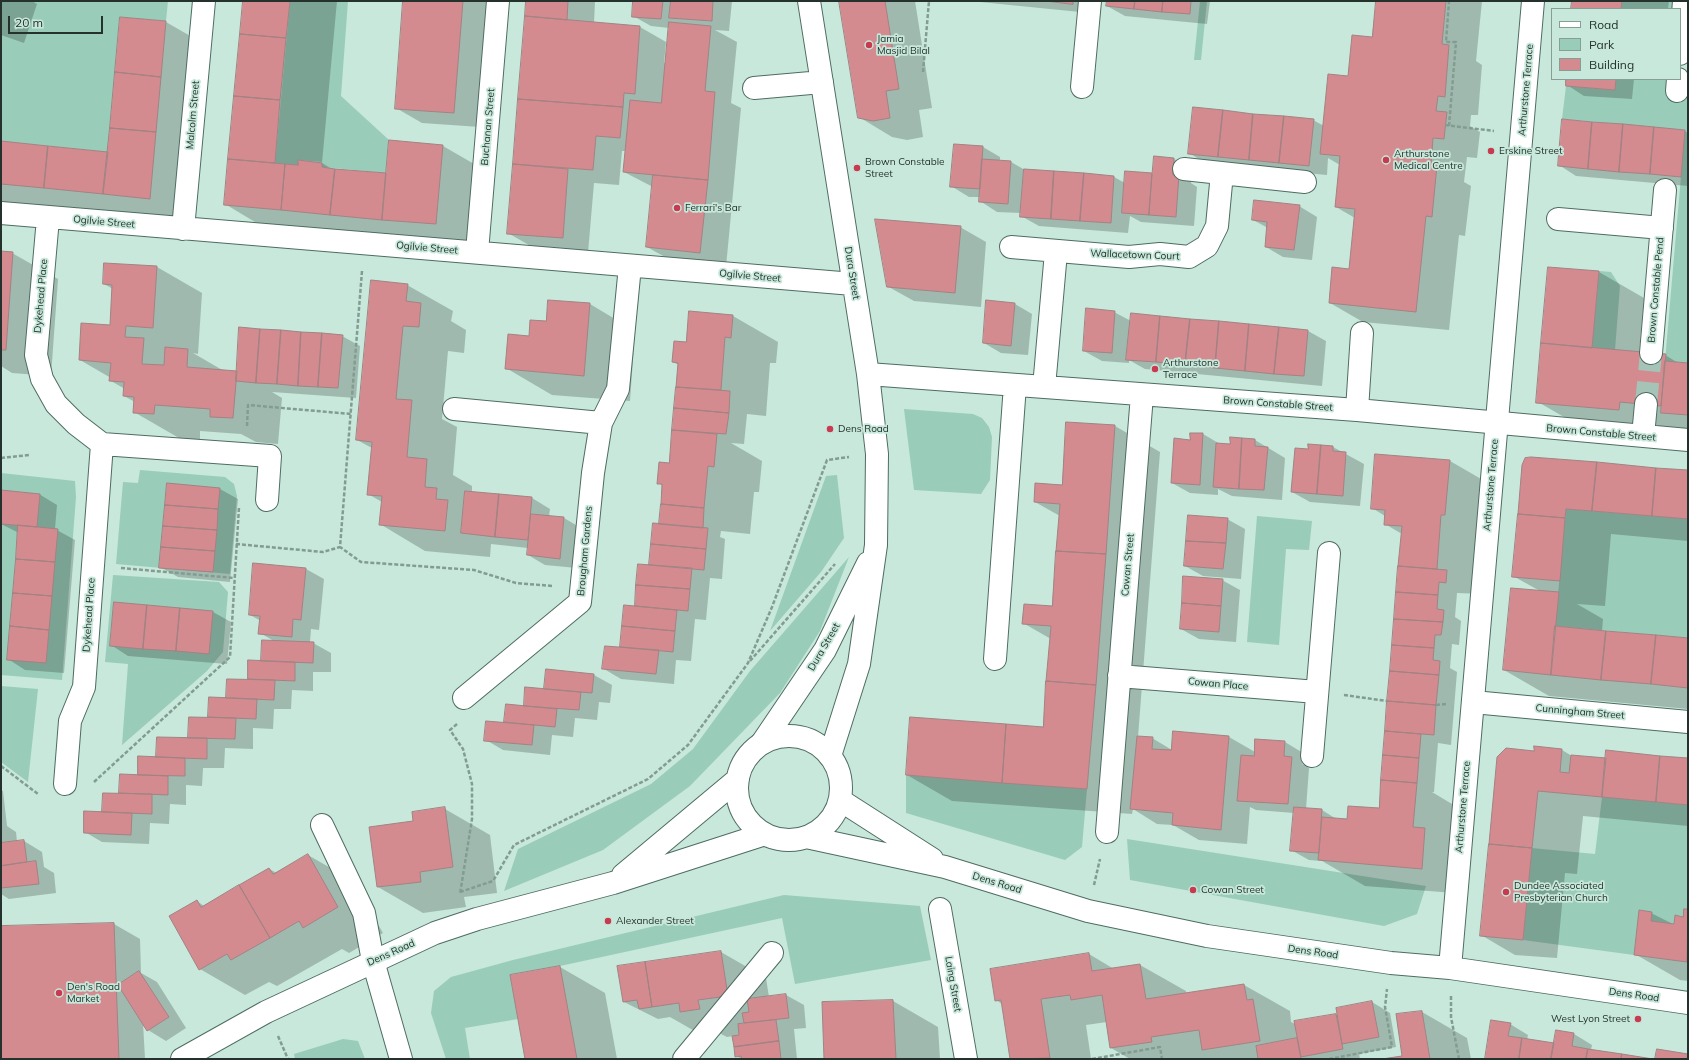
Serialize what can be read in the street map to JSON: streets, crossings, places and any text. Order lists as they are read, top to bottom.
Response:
{
  "streets": {
    "street": [
      "Arthurstone Terrace",
      "Malcolm Street",
      "Buchanan Street",
      "Ogilvie Street",
      "Wallacetown Court",
      "Dura Street",
      "Brown Constable Pend",
      "Dykehead Place",
      "Brown Constable Street",
      "Brougham Gardens",
      "Cowan Street",
      "Cowan Place",
      "Cunningham Street",
      "Dens Road",
      "Laing Street"
    ]
  },
  "crossings": [
    ["Arthurstone Terrace", "Brown Constable Street"],
    ["Arthurstone Terrace", "Cunningham Street"],
    ["Arthurstone Terrace", "Dens Road"],
    ["Malcolm Street", "Ogilvie Street"],
    ["Buchanan Street", "Ogilvie Street"],
    ["Ogilvie Street", "Dura Street"],
    ["Ogilvie Street", "Dykehead Place"],
    ["Ogilvie Street", "Brougham Gardens"],
    ["Dura Street", "Brown Constable Street"],
    ["Dura Street", "Dens Road"],
    ["Brown Constable Street", "Cowan Street"],
    ["Cowan Street", "Cowan Place"]
  ],
  "places": [
    "Jamia Masjid Bilal",
    "Erskine Street",
    "Arthurstone Medical Centre",
    "Brown Constable Street",
    "Ferrari's Bar",
    "Arthurstone Terrace",
    "Dens Road",
    "Cowan Street",
    "Dundee Associated Presbyterian Church",
    "Alexander Street",
    "Den's Road Market",
    "West Lyon Street"
  ],
  "legend": ["Road", "Park", "Building"],
  "scale_bar": "20 m"
}
